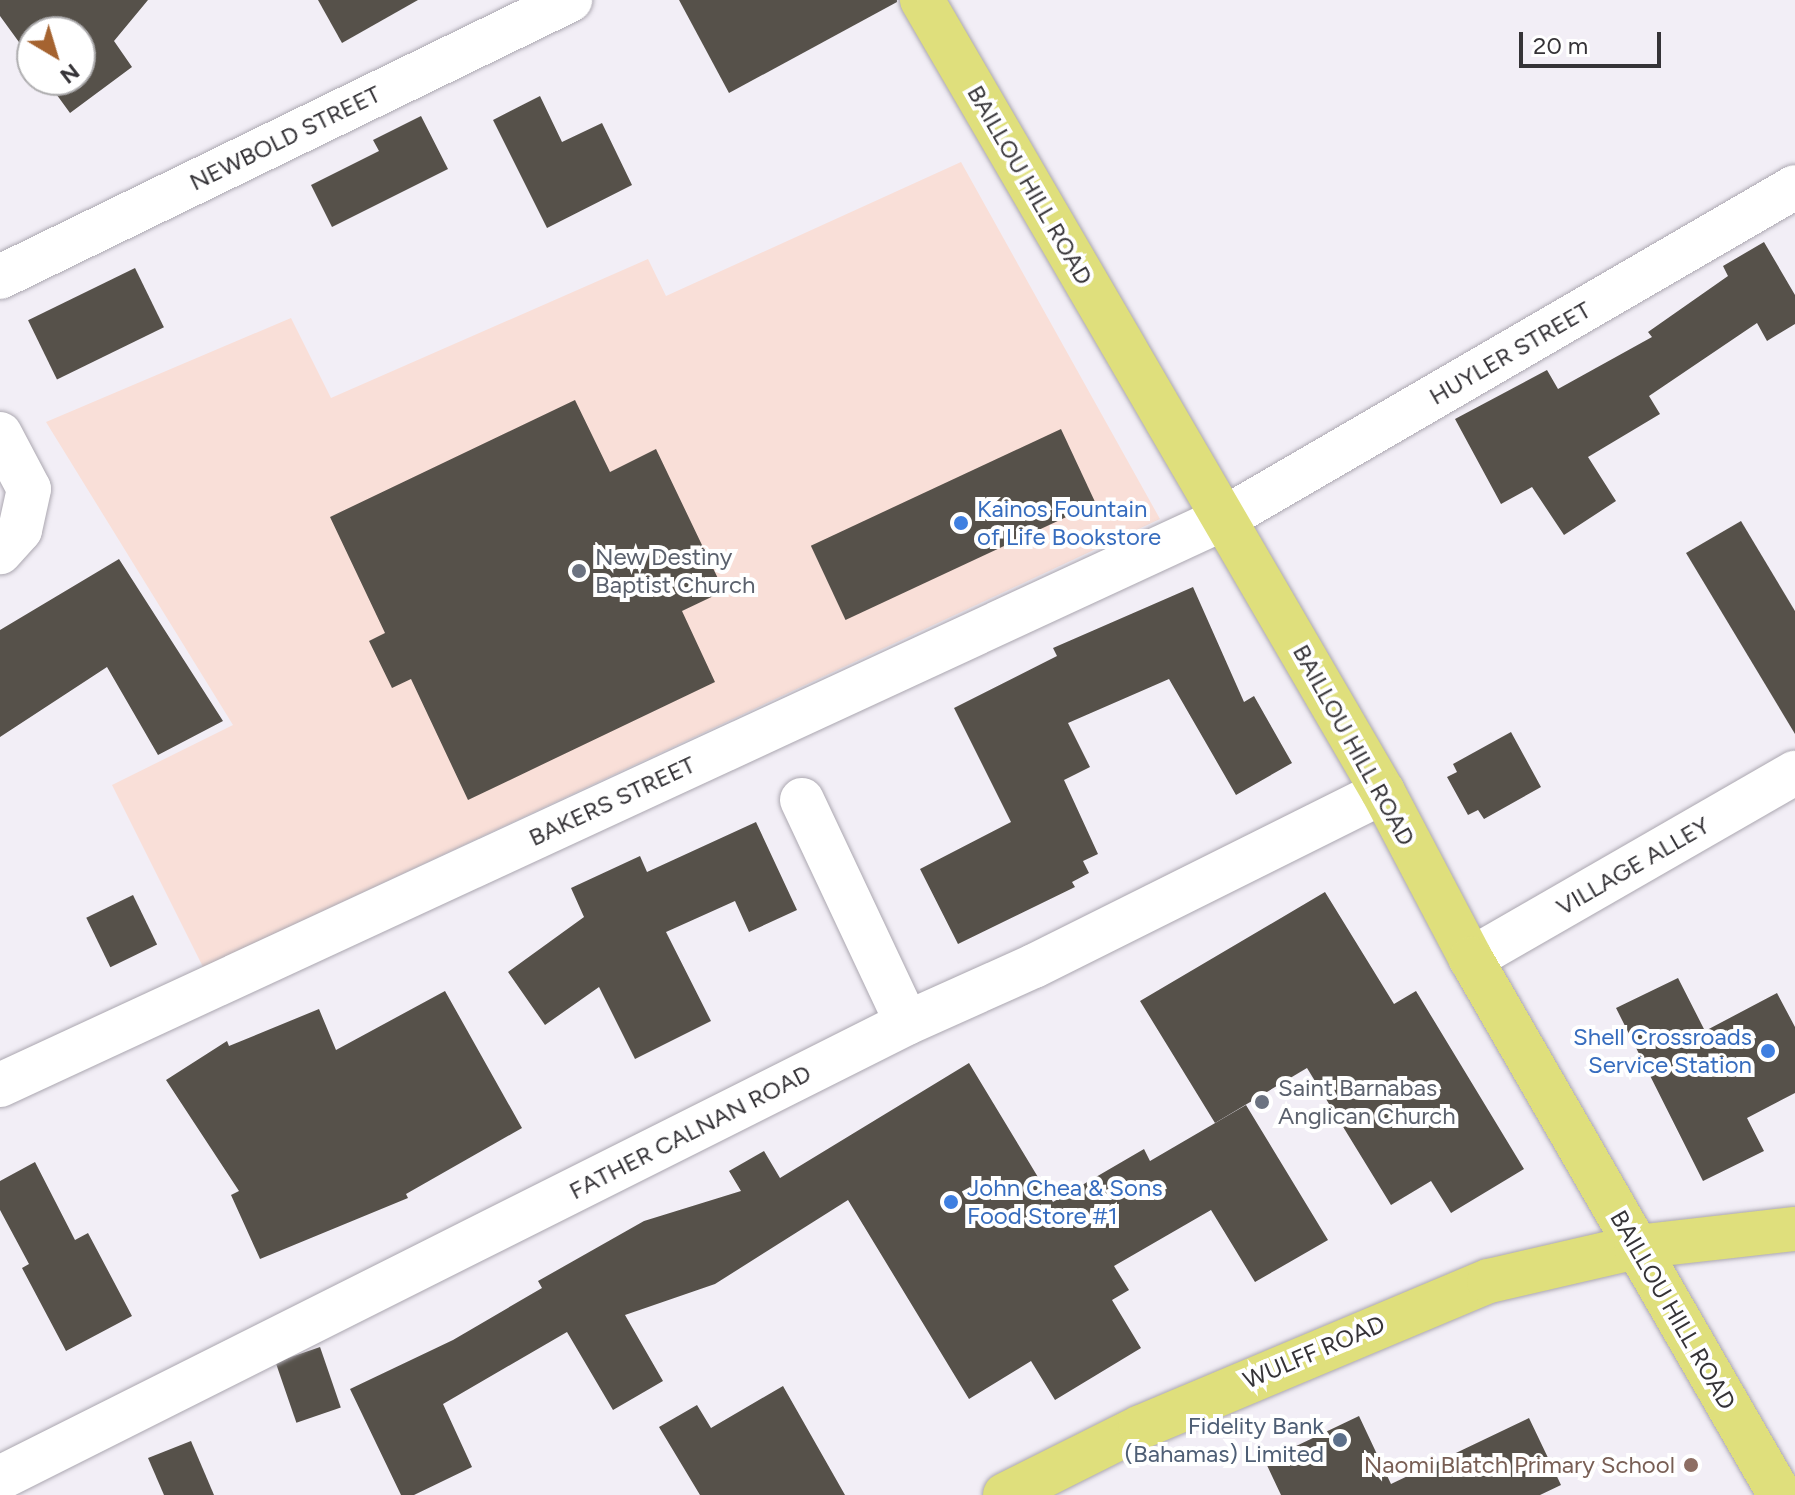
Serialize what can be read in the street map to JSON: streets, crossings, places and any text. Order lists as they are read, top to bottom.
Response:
{
  "streets": {
    "main road": ["BAILLOU HILL ROAD", "WULFF ROAD"],
    "street": [
      "NEWBOLD STREET",
      "HUYLER STREET",
      "BAKERS STREET",
      "VILLAGE ALLEY",
      "FATHER CALNAN ROAD"
    ]
  },
  "crossings": [
    ["BAILLOU HILL ROAD", "HUYLER STREET"],
    ["BAILLOU HILL ROAD", "BAKERS STREET"],
    ["BAILLOU HILL ROAD", "VILLAGE ALLEY"],
    ["BAILLOU HILL ROAD", "FATHER CALNAN ROAD"],
    ["BAILLOU HILL ROAD", "WULFF ROAD"],
    ["HUYLER STREET", "BAKERS STREET"]
  ],
  "places": [
    "Kainos Fountain of Life Bookstore",
    "New Destiny Baptist Church",
    "Shell Crossroads Service Station",
    "Saint Barnabas Anglican Church",
    "John Chea & Sons Food Store #1",
    "Fidelity Bank (Bahamas) Limited",
    "Naomi Blatch Primary School"
  ],
  "scale_bar": "20 m",
  "north": "bottom right"
}
